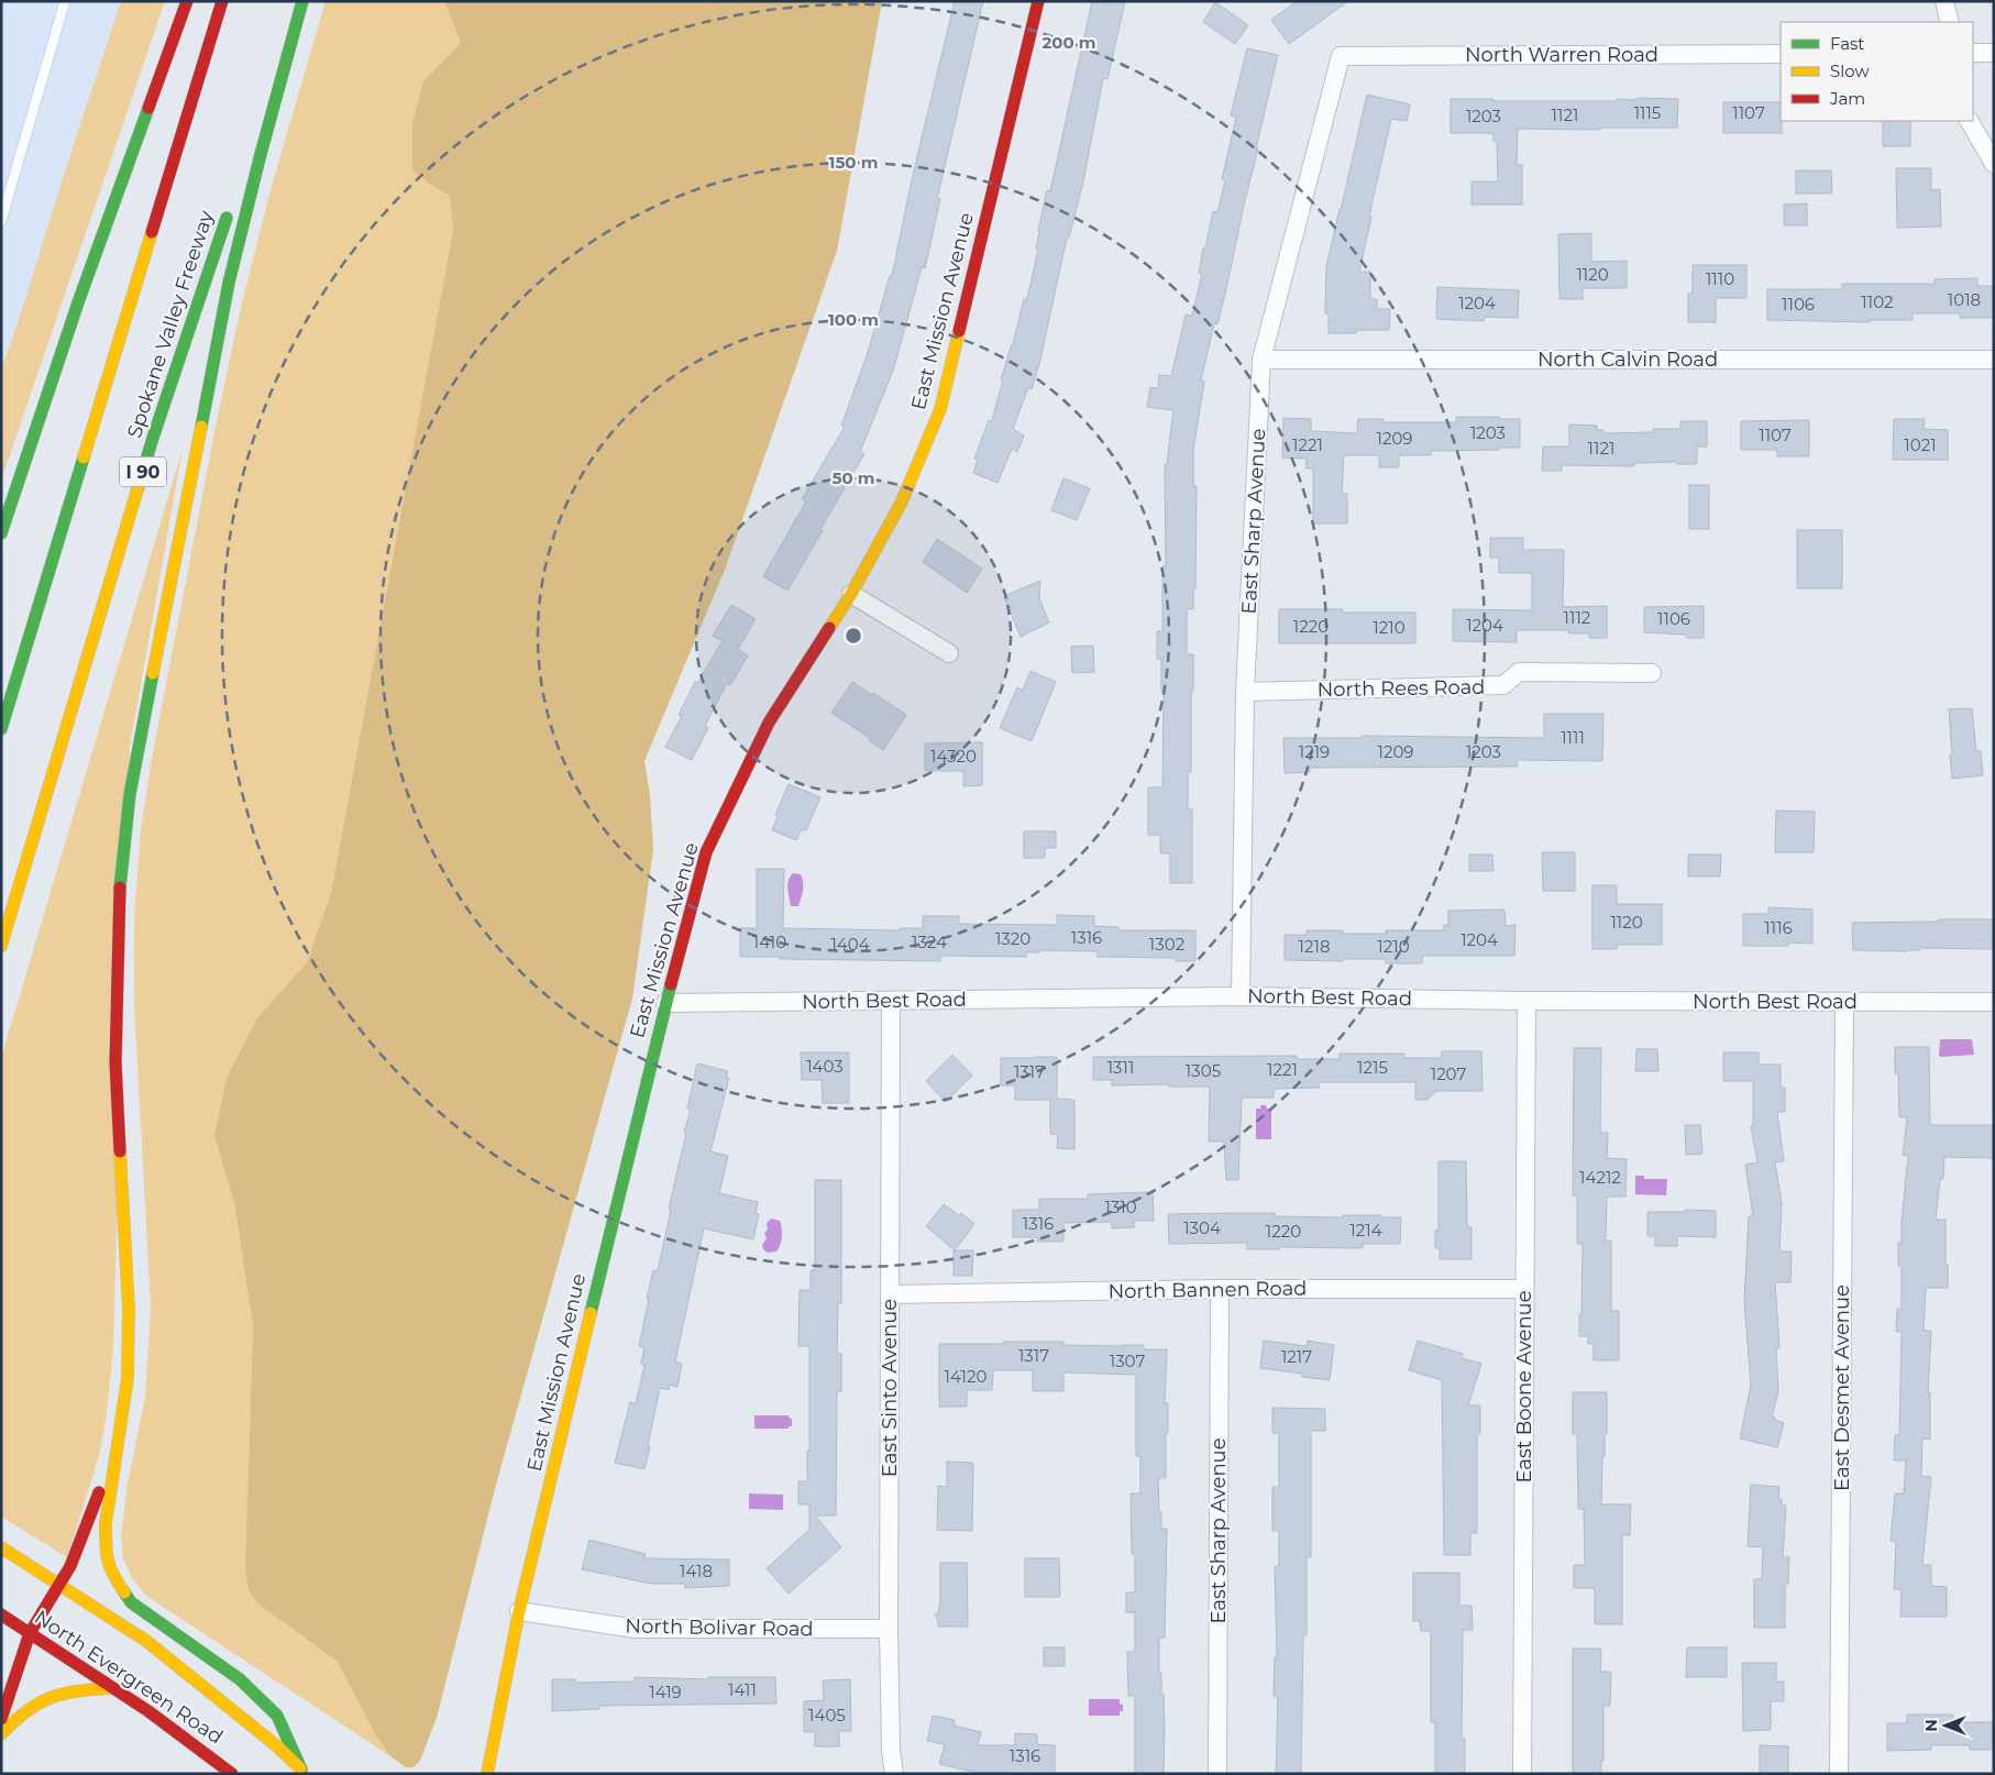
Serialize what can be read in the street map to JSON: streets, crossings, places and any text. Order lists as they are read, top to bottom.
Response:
{
  "streets": {
    "main road": [
      "East Mission Avenue",
      "Spokane Valley Freeway",
      "I 90",
      "North Evergreen Road"
    ],
    "street": [
      "North Warren Road",
      "North Calvin Road",
      "East Sharp Avenue",
      "North Rees Road",
      "North Best Road",
      "North Bannen Road",
      "East Boone Avenue",
      "East Sinto Avenue",
      "East Desmet Avenue",
      "North Bolivar Road"
    ]
  },
  "crossings": [
    ["North Warren Road", "East Sharp Avenue"],
    ["East Mission Avenue", "North Best Road"],
    ["East Mission Avenue", "North Bolivar Road"],
    ["North Calvin Road", "East Sharp Avenue"],
    ["East Sharp Avenue", "North Rees Road"],
    ["East Sharp Avenue", "North Best Road"],
    ["East Sharp Avenue", "North Bannen Road"],
    ["North Best Road", "East Boone Avenue"],
    ["North Best Road", "East Sinto Avenue"],
    ["North Best Road", "East Desmet Avenue"],
    ["North Bannen Road", "East Boone Avenue"],
    ["North Bannen Road", "East Sinto Avenue"],
    ["East Sinto Avenue", "North Bolivar Road"]
  ],
  "house_numbers": [
    "1115",
    "1107",
    "1121",
    "1203",
    "1120",
    "1110",
    "1018",
    "1102",
    "1204",
    "1106",
    "1203",
    "1107",
    "1209",
    "1221",
    "1021",
    "1121",
    "1112",
    "1106",
    "1204",
    "1220",
    "1210",
    "1111",
    "1219",
    "1209",
    "1203",
    "14320",
    "1120",
    "1116",
    "1316",
    "1320",
    "1204",
    "1410",
    "1324",
    "1404",
    "1302",
    "1218",
    "1210",
    "1403",
    "1311",
    "1215",
    "1221",
    "1305",
    "1317",
    "1207",
    "14212",
    "1310",
    "1316",
    "1304",
    "1214",
    "1220",
    "1317",
    "1217",
    "1307",
    "14120",
    "1418",
    "1411",
    "1419",
    "1405",
    "1316"
  ],
  "legend": ["Fast", "Slow", "Jam"],
  "north": "left",
  "rings": [
    "200 m",
    "150 m",
    "100 m",
    "50 m"
  ]
}
